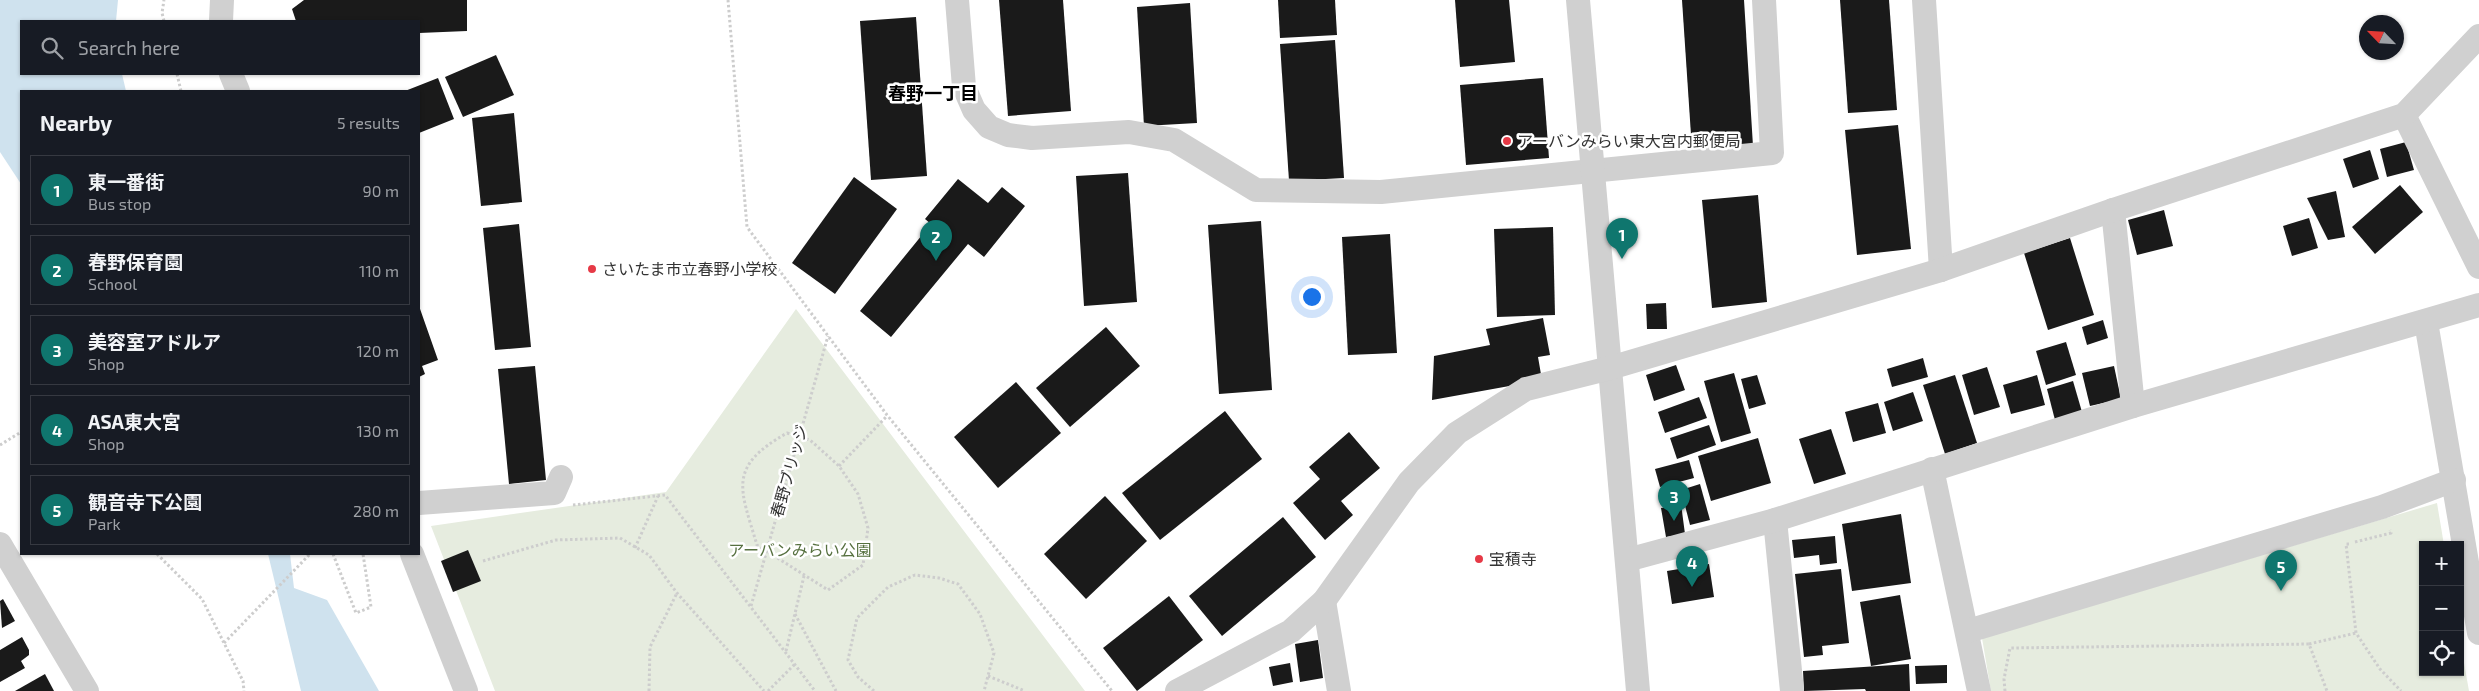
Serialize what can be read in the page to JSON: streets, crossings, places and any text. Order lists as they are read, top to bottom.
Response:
{
  "streets": {
    "path": ["春野ブリッジ"]
  },
  "districts": ["春野一丁目"],
  "parks": ["アーバンみらい公園"],
  "places": ["アーバンみらい東大宮内郵便局", "さいたま市立春野小学校", "宝積寺"],
  "north": "top left",
  "page": {
    "search": "Search here",
    "heading": ["Nearby", "5 results"],
    "list": [
      {
        "mark": "1",
        "name": "東一番街",
        "note": "Bus stop",
        "value": "90 m"
      },
      {
        "mark": "2",
        "name": "春野保育園",
        "note": "School",
        "value": "110 m"
      },
      {
        "mark": "3",
        "name": "美容室アドルア",
        "note": "Shop",
        "value": "120 m"
      },
      {
        "mark": "4",
        "name": "ASA東大宮",
        "note": "Shop",
        "value": "130 m"
      },
      {
        "mark": "5",
        "name": "観音寺下公園",
        "note": "Park",
        "value": "280 m"
      }
    ],
    "pins": [
      "1",
      "2",
      "3",
      "4",
      "5"
    ],
    "map_buttons": ["+", "−"]
  }
}
